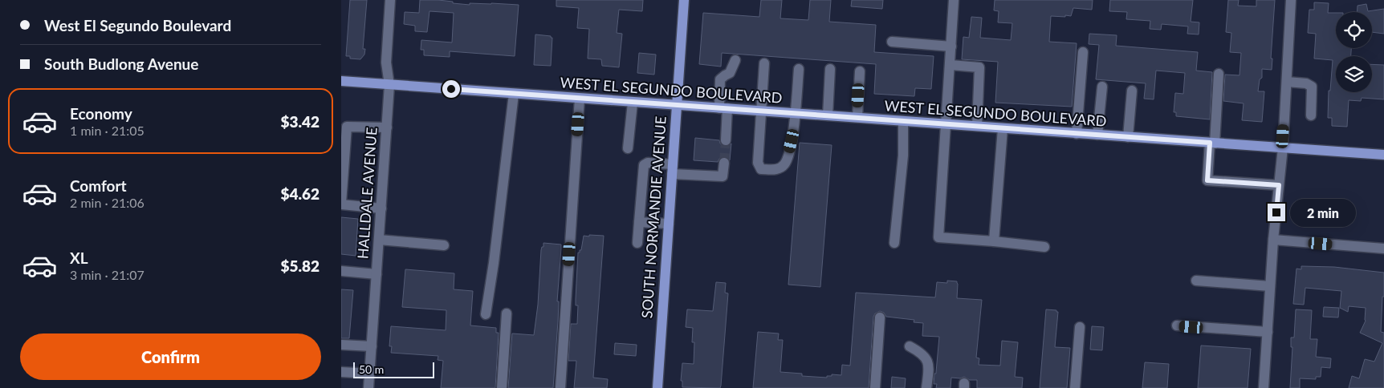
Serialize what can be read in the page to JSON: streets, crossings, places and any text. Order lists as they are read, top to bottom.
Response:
{
  "streets": {
    "main road": ["WEST EL SEGUNDO BOULEVARD", "SOUTH NORMANDIE AVENUE"],
    "street": ["HALLDALE AVENUE"]
  },
  "crossings": [
    ["WEST EL SEGUNDO BOULEVARD", "HALLDALE AVENUE"],
    ["WEST EL SEGUNDO BOULEVARD", "SOUTH NORMANDIE AVENUE"]
  ],
  "scale_bar": "50 m",
  "page": {
    "banner": ["West El Segundo Boulevard", "South Budlong Avenue"],
    "list": [
      {
        "name": "Economy",
        "note": "1 min · 21:05",
        "value": "$3.42"
      },
      {
        "name": "Comfort",
        "note": "2 min · 21:06",
        "value": "$4.62"
      },
      {
        "name": "XL",
        "note": "3 min · 21:07",
        "value": "$5.82"
      }
    ],
    "bubble": "2 min",
    "buttons": "Confirm",
    "scale": "50 m"
  }
}
